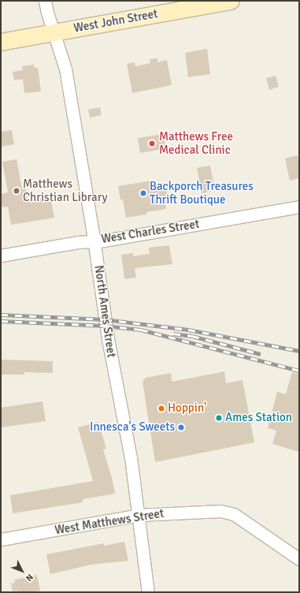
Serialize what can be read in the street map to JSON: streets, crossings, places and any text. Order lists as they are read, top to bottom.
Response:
{
  "streets": {
    "main road": ["West John Street"],
    "street": ["West Charles Street", "North Ames Street", "West Matthews Street"]
  },
  "crossings": [
    ["West John Street", "North Ames Street"],
    ["West Charles Street", "North Ames Street"],
    ["North Ames Street", "West Matthews Street"]
  ],
  "places": [
    "Matthews Free Medical Clinic",
    "Matthews Christian Library",
    "Backporch Treasures Thrift Boutique",
    "Hoppin'",
    "Ames Station",
    "Innesca's Sweets"
  ],
  "north": "bottom right"
}
